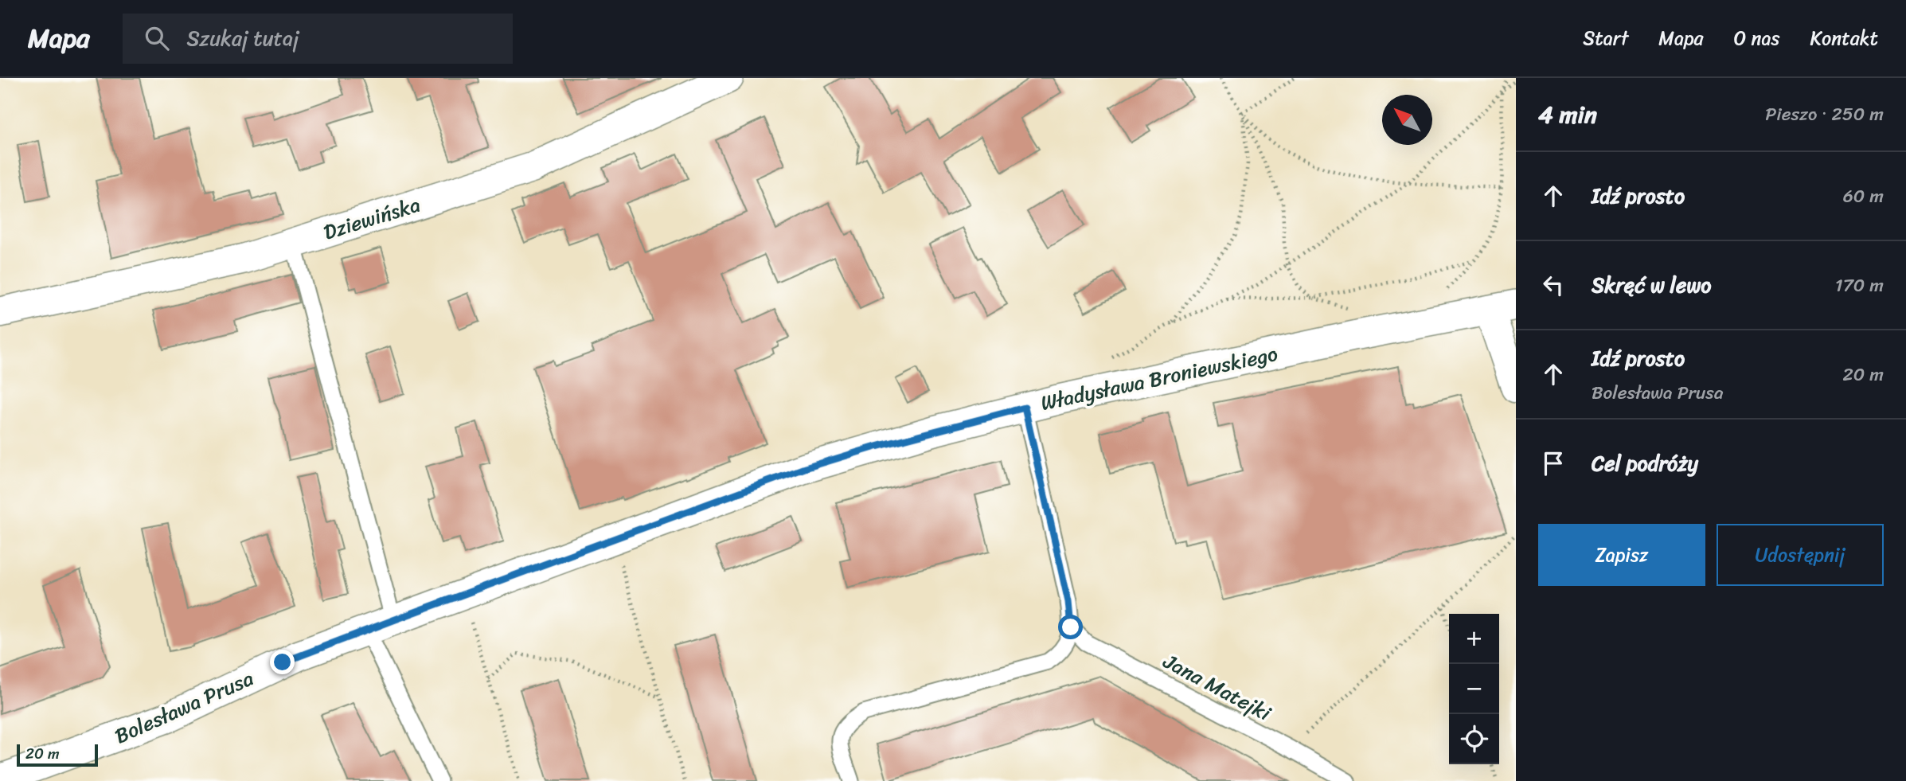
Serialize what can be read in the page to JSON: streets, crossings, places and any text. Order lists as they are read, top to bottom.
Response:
{
  "streets": {
    "street": ["Dziewińska", "Władysława Broniewskiego", "Bolesława Prusa"],
    "lane": ["Jana Matejki"]
  },
  "crossings": [
    ["Władysława Broniewskiego", "Bolesława Prusa"]
  ],
  "scale_bar": "20 m",
  "north": "top left",
  "page": {
    "header": "Mapa",
    "search": "Szukaj tutaj",
    "nav": [
      "Start",
      "Mapa",
      "O nas",
      "Kontakt"
    ],
    "heading": ["4 min", "Pieszo · 250 m"],
    "list": [
      ["Idź prosto", "60 m"],
      ["Skręć w lewo", "170 m"],
      ["Idź prosto", "Bolesława Prusa", "20 m"],
      "Cel podróży"
    ],
    "buttons": ["Zapisz", "Udostępnij"],
    "map_buttons": ["+", "−"],
    "scale": "20 m"
  }
}
